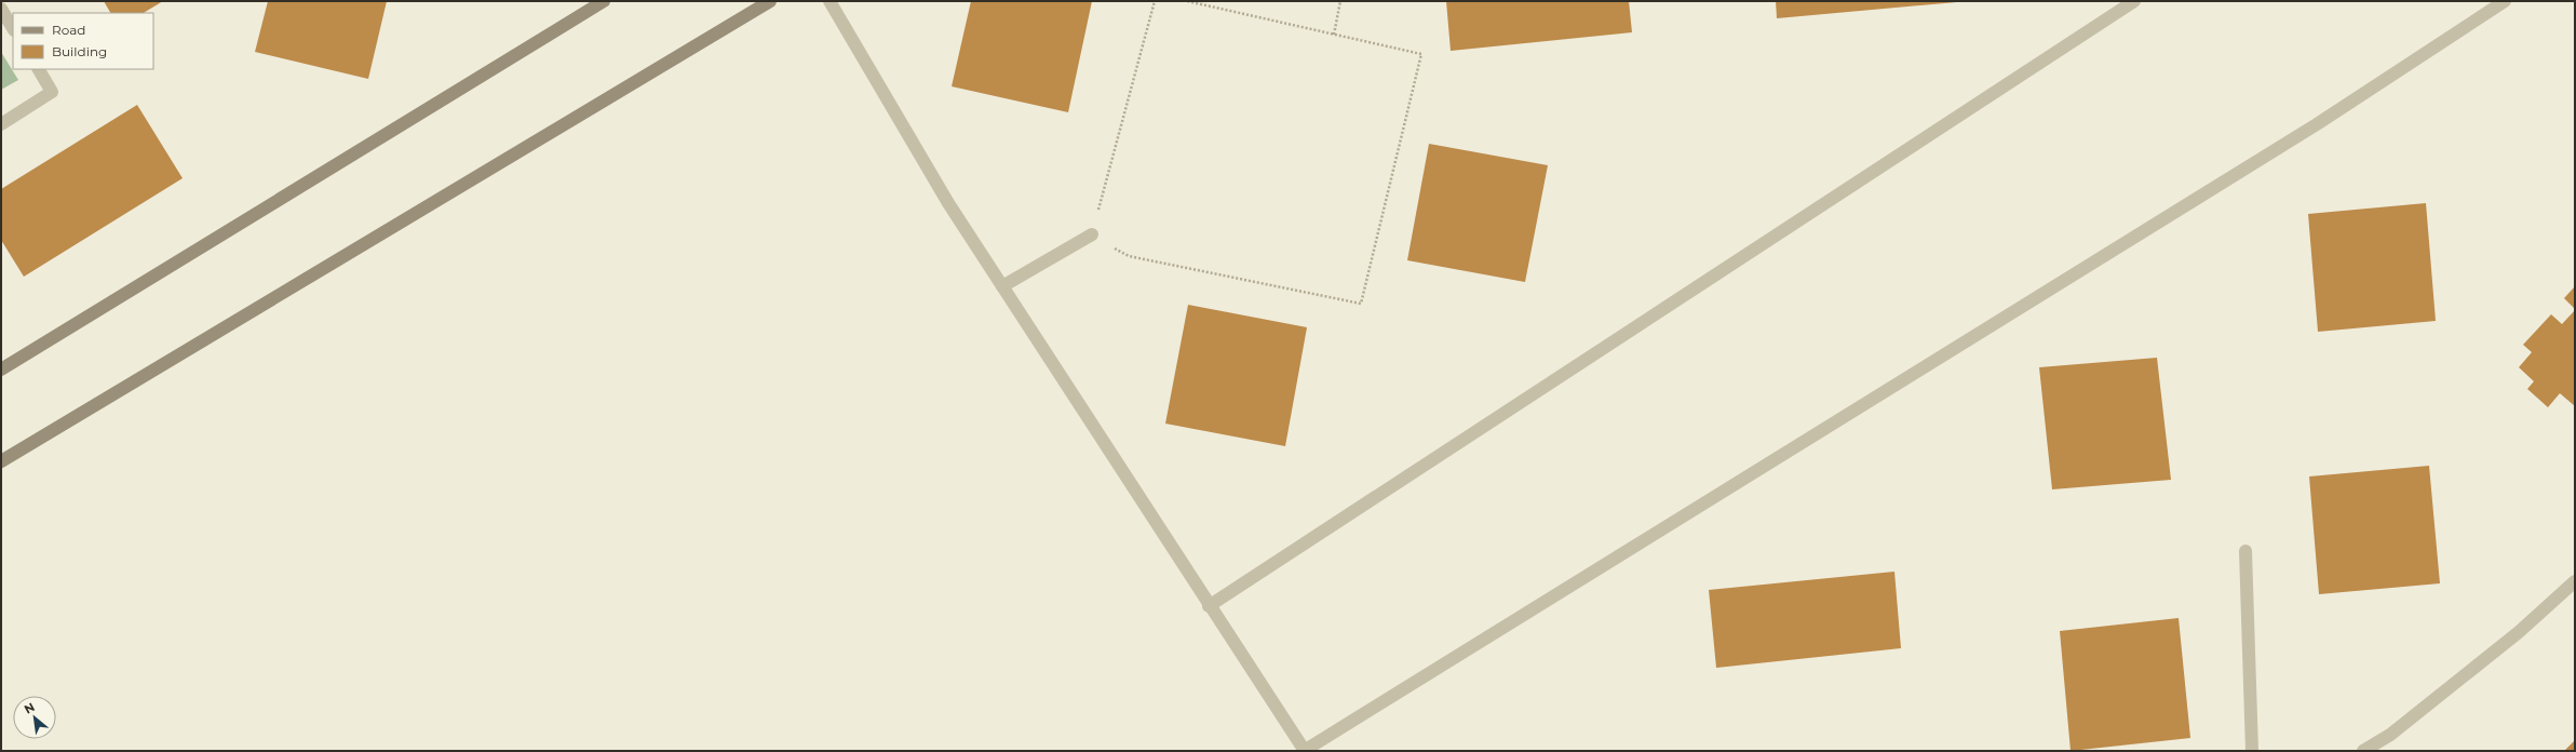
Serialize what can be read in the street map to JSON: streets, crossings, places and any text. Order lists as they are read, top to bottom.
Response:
{
  "legend": ["Road", "Building"],
  "north": "top left"
}
